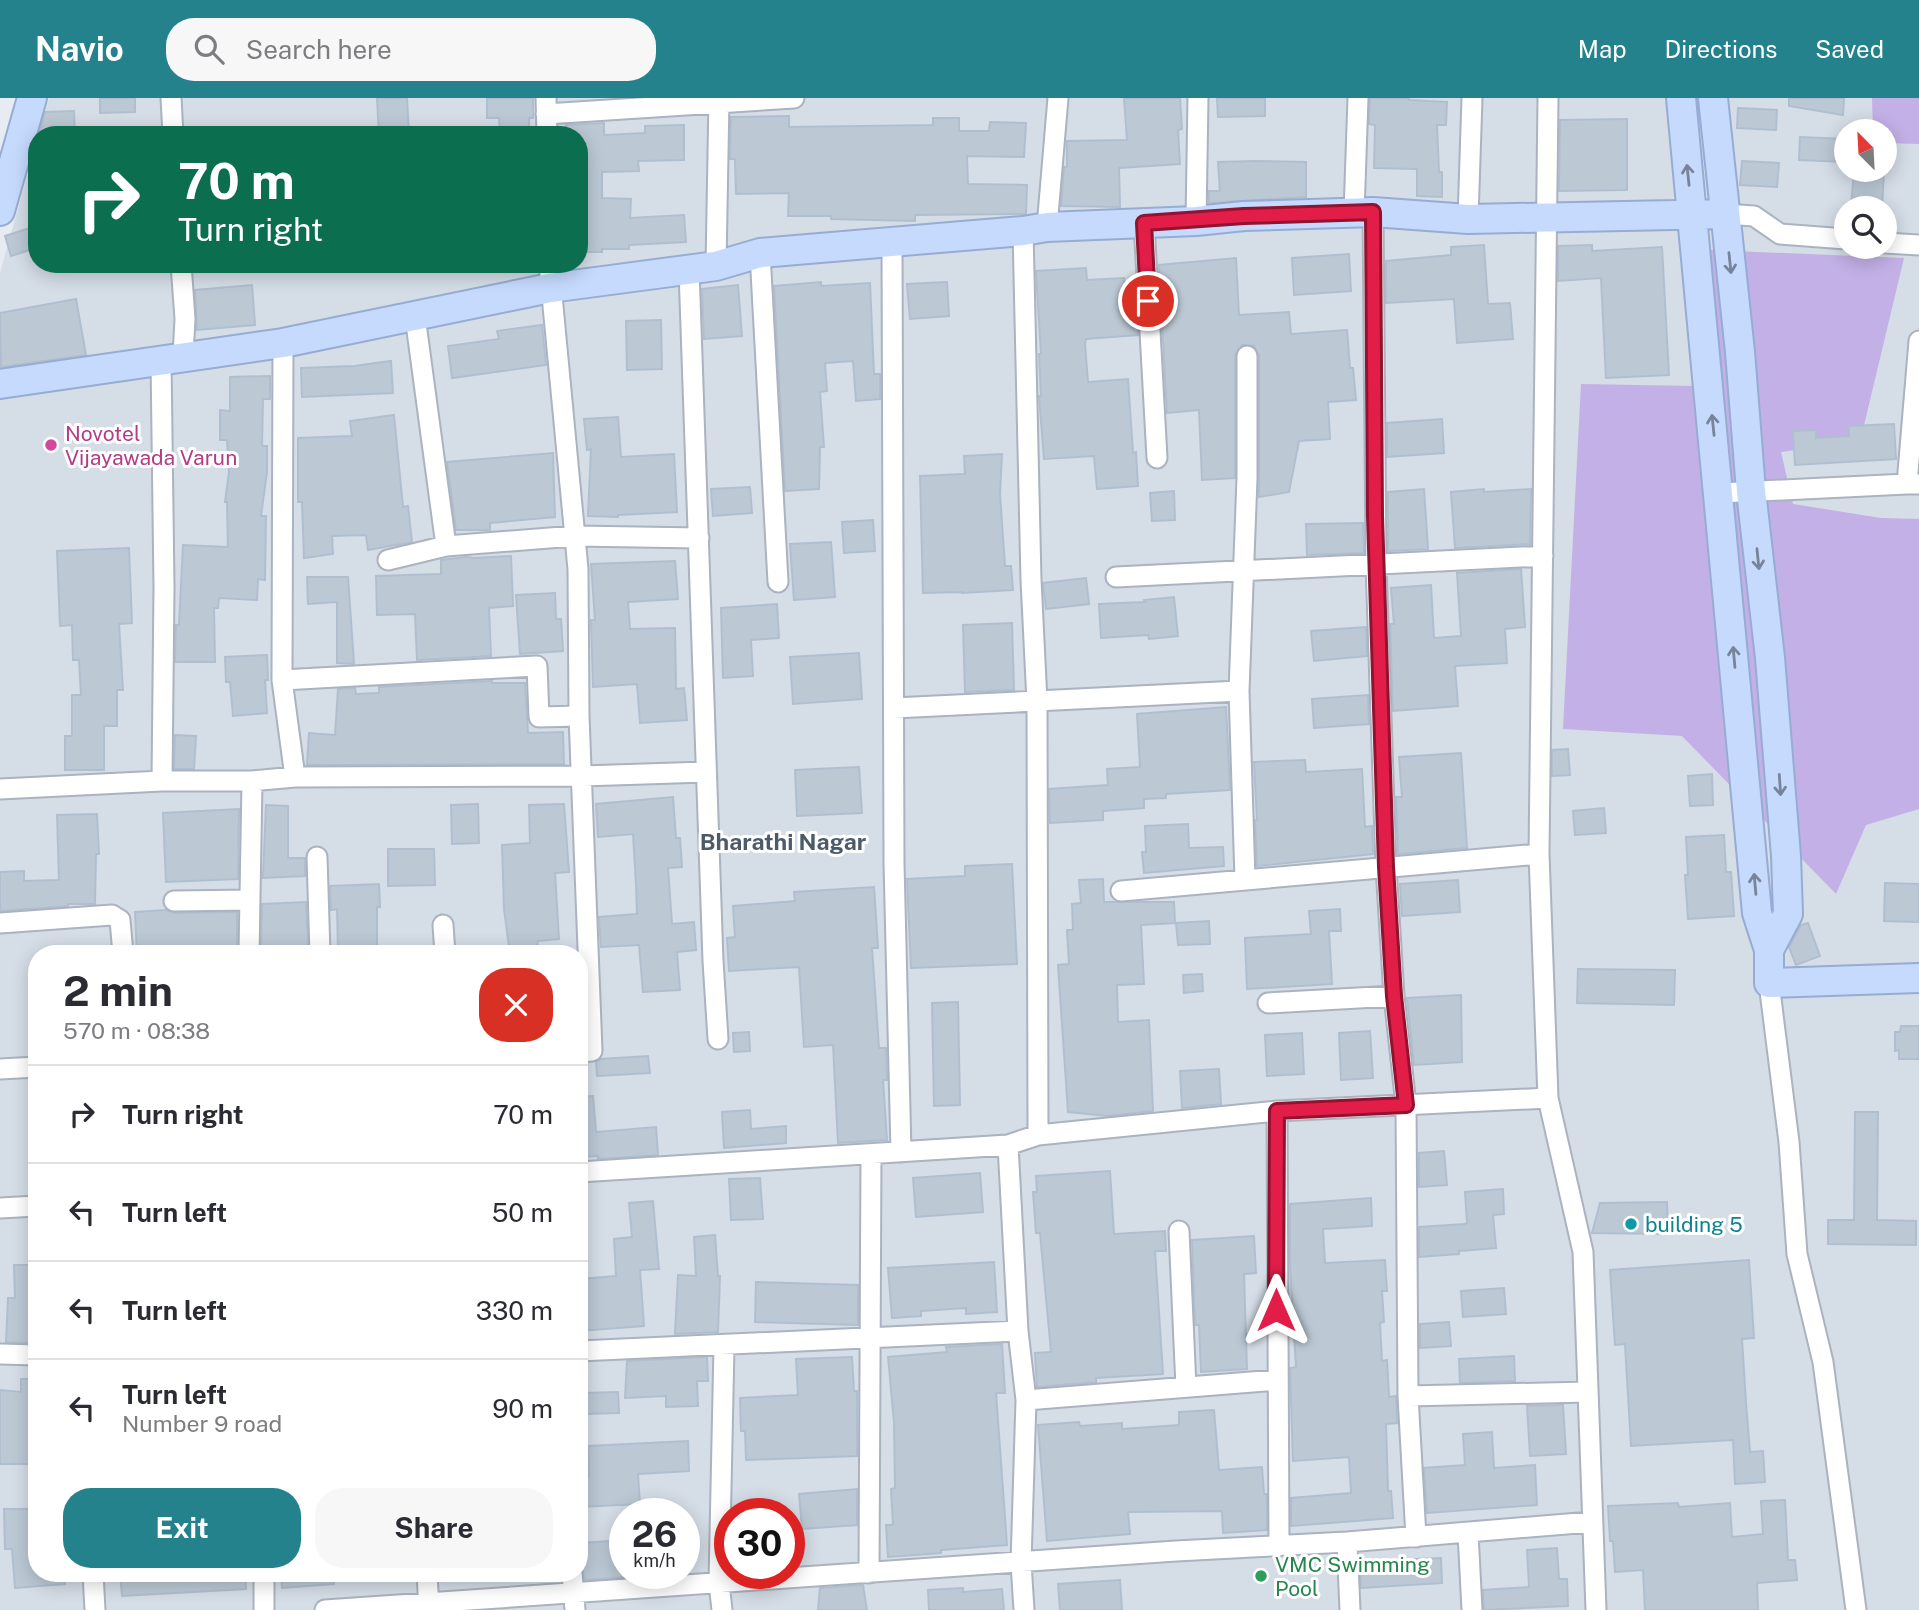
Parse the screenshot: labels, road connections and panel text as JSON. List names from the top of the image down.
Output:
{
  "districts": ["Bharathi Nagar"],
  "places": ["Novotel Vijayawada Varun", "building 5", "VMC Swimming Pool"],
  "north": "top left",
  "page": {
    "header": "Navio",
    "search": "Search here",
    "nav": ["Map", "Directions", "Saved"],
    "turn": ["70 m", "Turn right"],
    "heading": ["2 min", "570 m · 08:38"],
    "list": [
      {
        "name": "Turn right",
        "value": "70 m"
      },
      {
        "name": "Turn left",
        "value": "50 m"
      },
      {
        "name": "Turn left",
        "value": "330 m"
      },
      {
        "name": "Turn left",
        "note": "Number 9 road",
        "value": "90 m"
      }
    ],
    "buttons": ["Exit", "Share"],
    "speed": "26 km/h",
    "limit": "30"
  }
}
